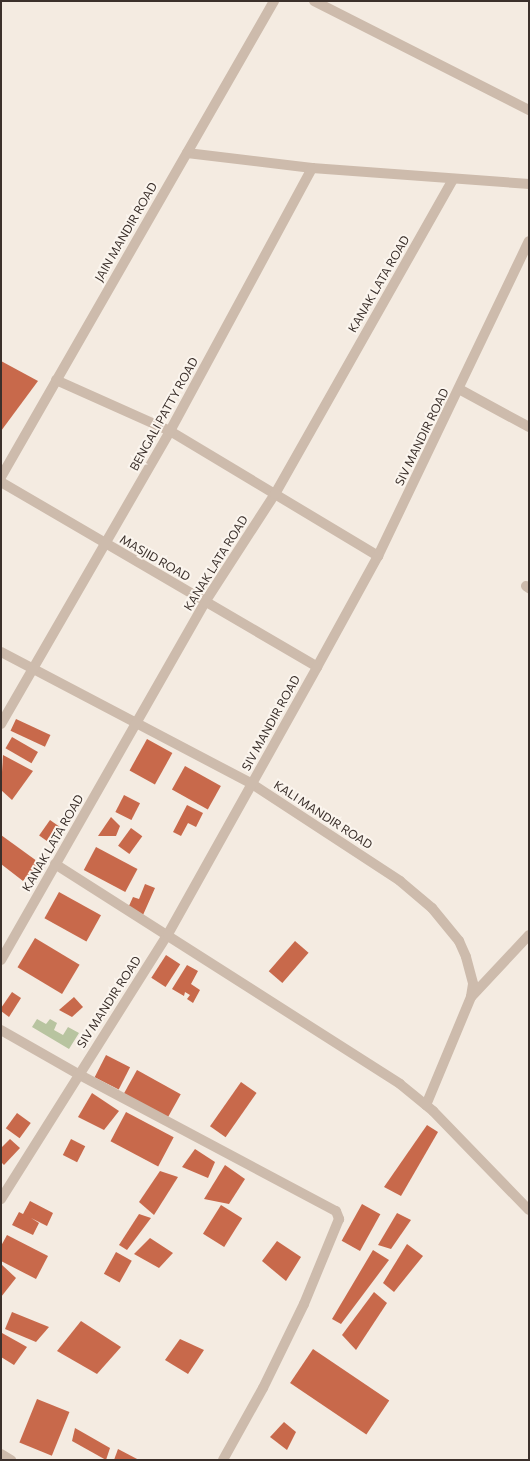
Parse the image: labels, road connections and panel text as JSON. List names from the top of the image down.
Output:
{
  "streets": {
    "street": [
      "JAIN MANDIR ROAD",
      "KANAK LATA ROAD",
      "BENGALI PATTY ROAD",
      "SIV MANDIR ROAD",
      "MASJID ROAD",
      "KALI MANDIR ROAD"
    ]
  },
  "crossings": [
    ["KANAK LATA ROAD", "MASJID ROAD"],
    ["KANAK LATA ROAD", "KALI MANDIR ROAD"],
    ["BENGALI PATTY ROAD", "MASJID ROAD"],
    ["BENGALI PATTY ROAD", "KALI MANDIR ROAD"],
    ["SIV MANDIR ROAD", "MASJID ROAD"],
    ["SIV MANDIR ROAD", "KALI MANDIR ROAD"]
  ]
}
